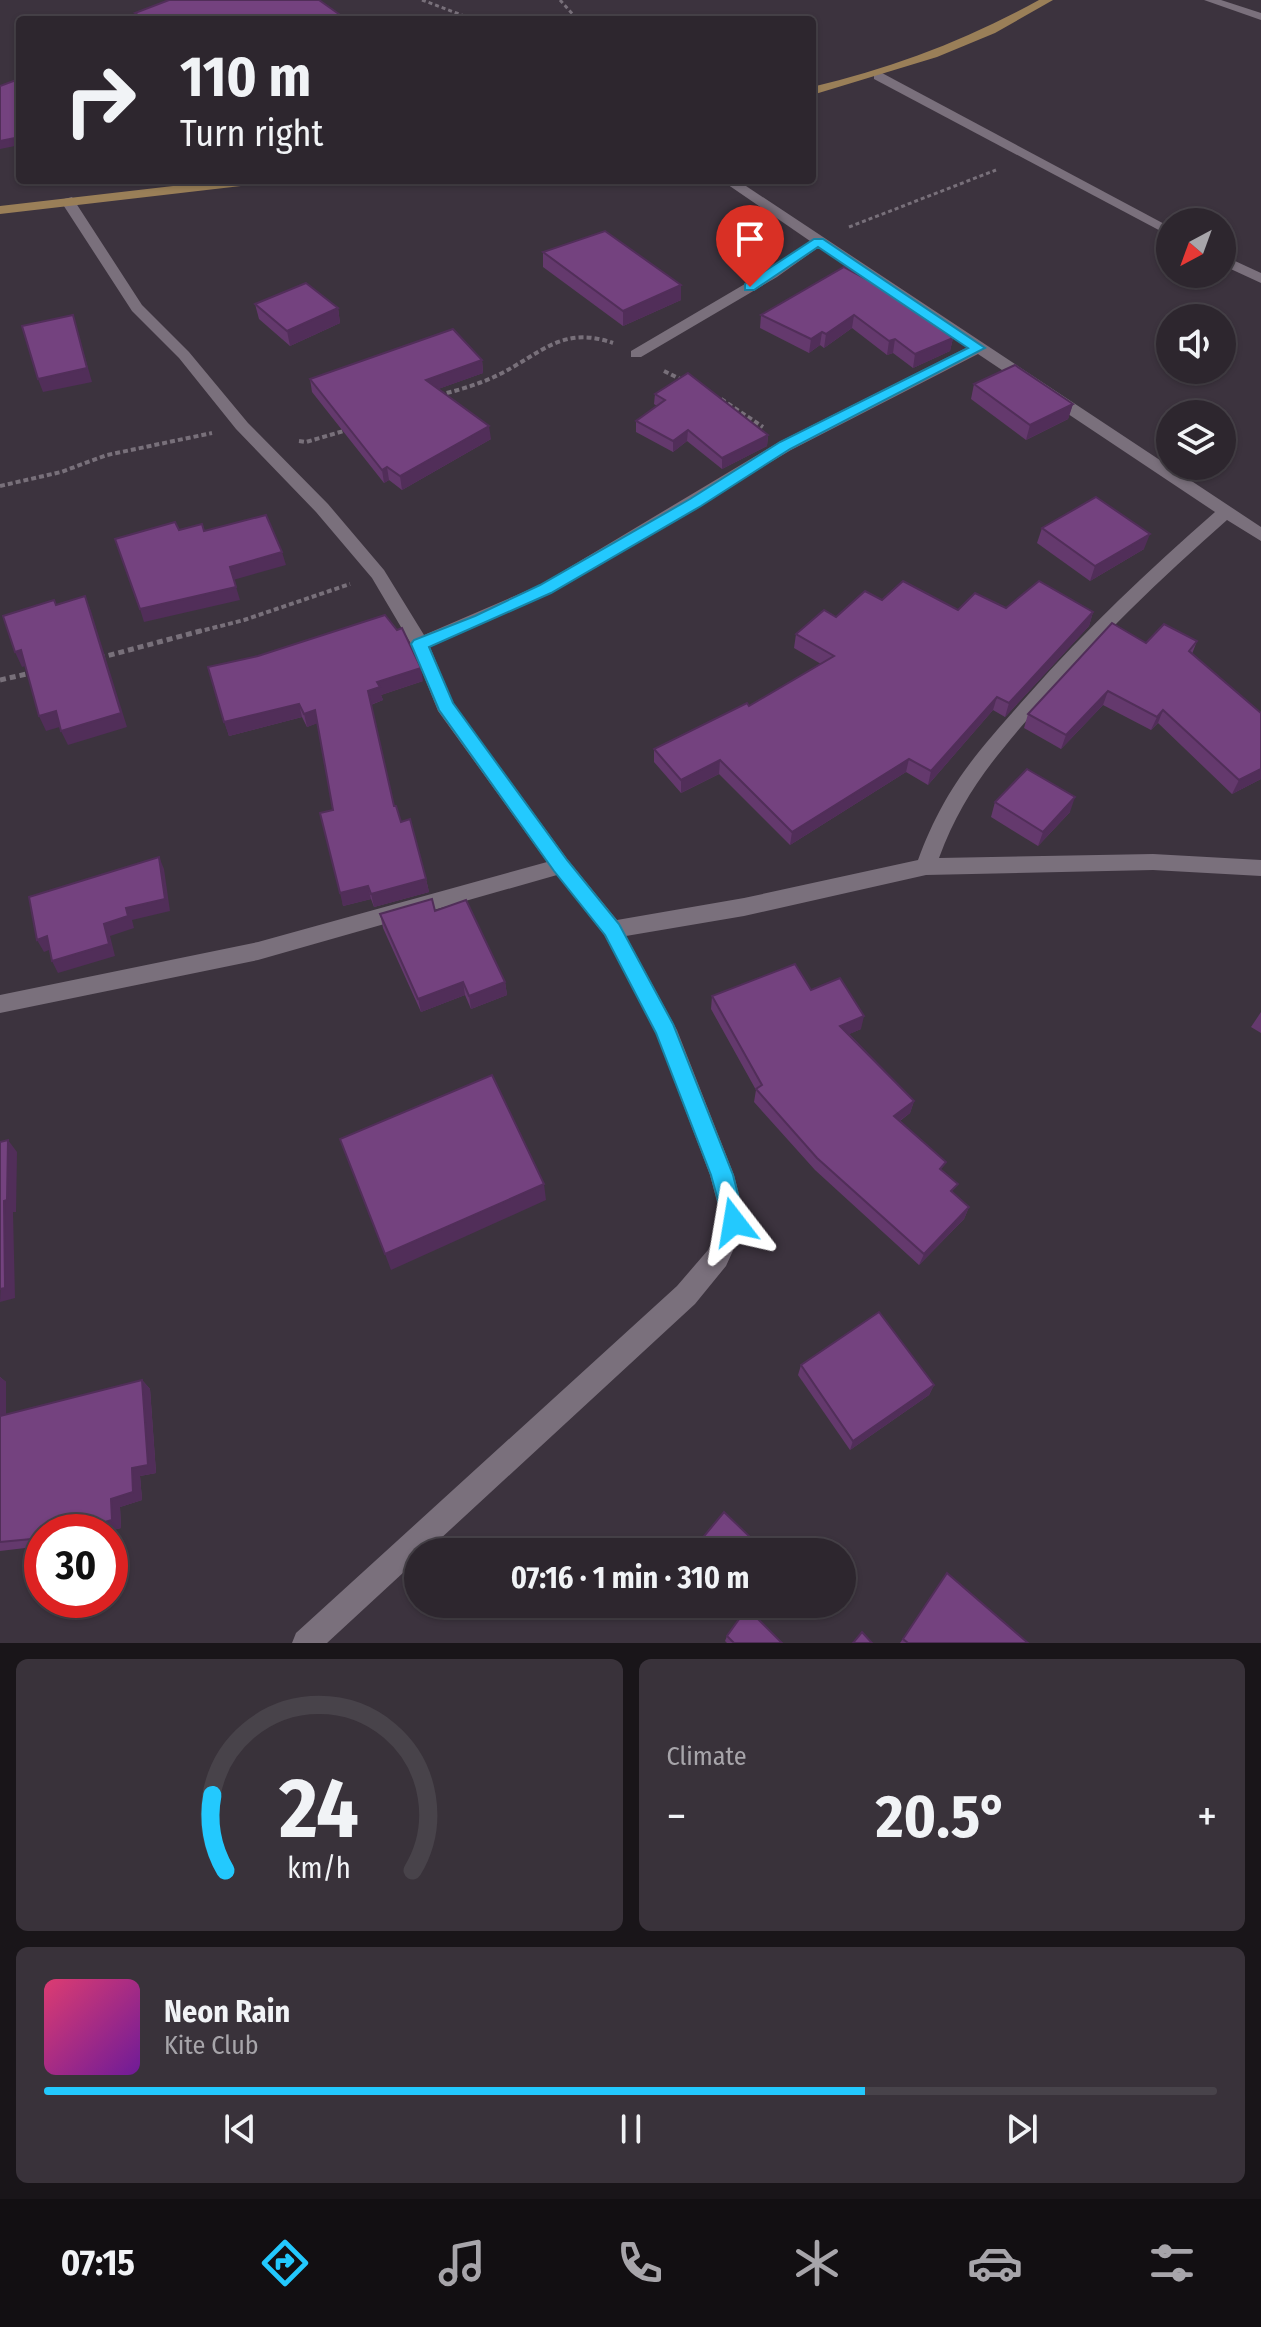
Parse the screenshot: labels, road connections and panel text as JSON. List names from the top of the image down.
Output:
{
  "north": "bottom left",
  "page": {
    "turn": ["110 m", "Turn right"],
    "limit": "30",
    "trip": "07:16 · 1 min · 310 m",
    "tile": "Climate",
    "heat": ["−", "20.5°", "+"],
    "song": ["Neon Rain", "Kite Club"],
    "tabs": "07:15",
    "gauge": ["24", "km/h"]
  }
}
